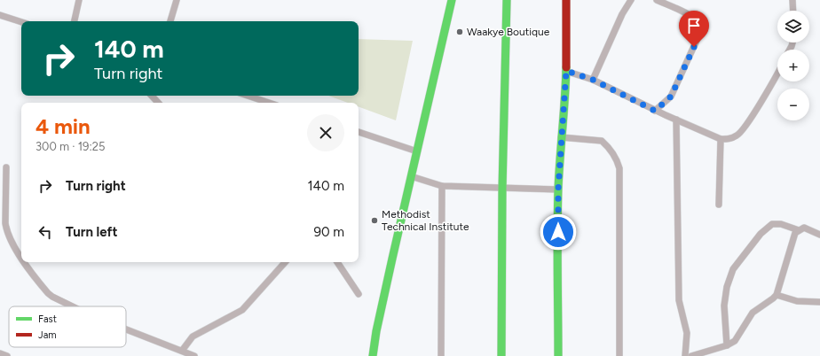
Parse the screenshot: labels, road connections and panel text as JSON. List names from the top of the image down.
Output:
{
  "places": ["Waakye Boutique", "Methodist Technical Institute"],
  "legend": ["Fast", "Jam"],
  "page": {
    "map_buttons": ["+", "−"],
    "turn": ["140 m", "Turn right"],
    "heading": ["4 min", "300 m · 19:25"],
    "list": [
      {
        "name": "Turn right",
        "value": "140 m"
      },
      {
        "name": "Turn left",
        "value": "90 m"
      }
    ]
  }
}
